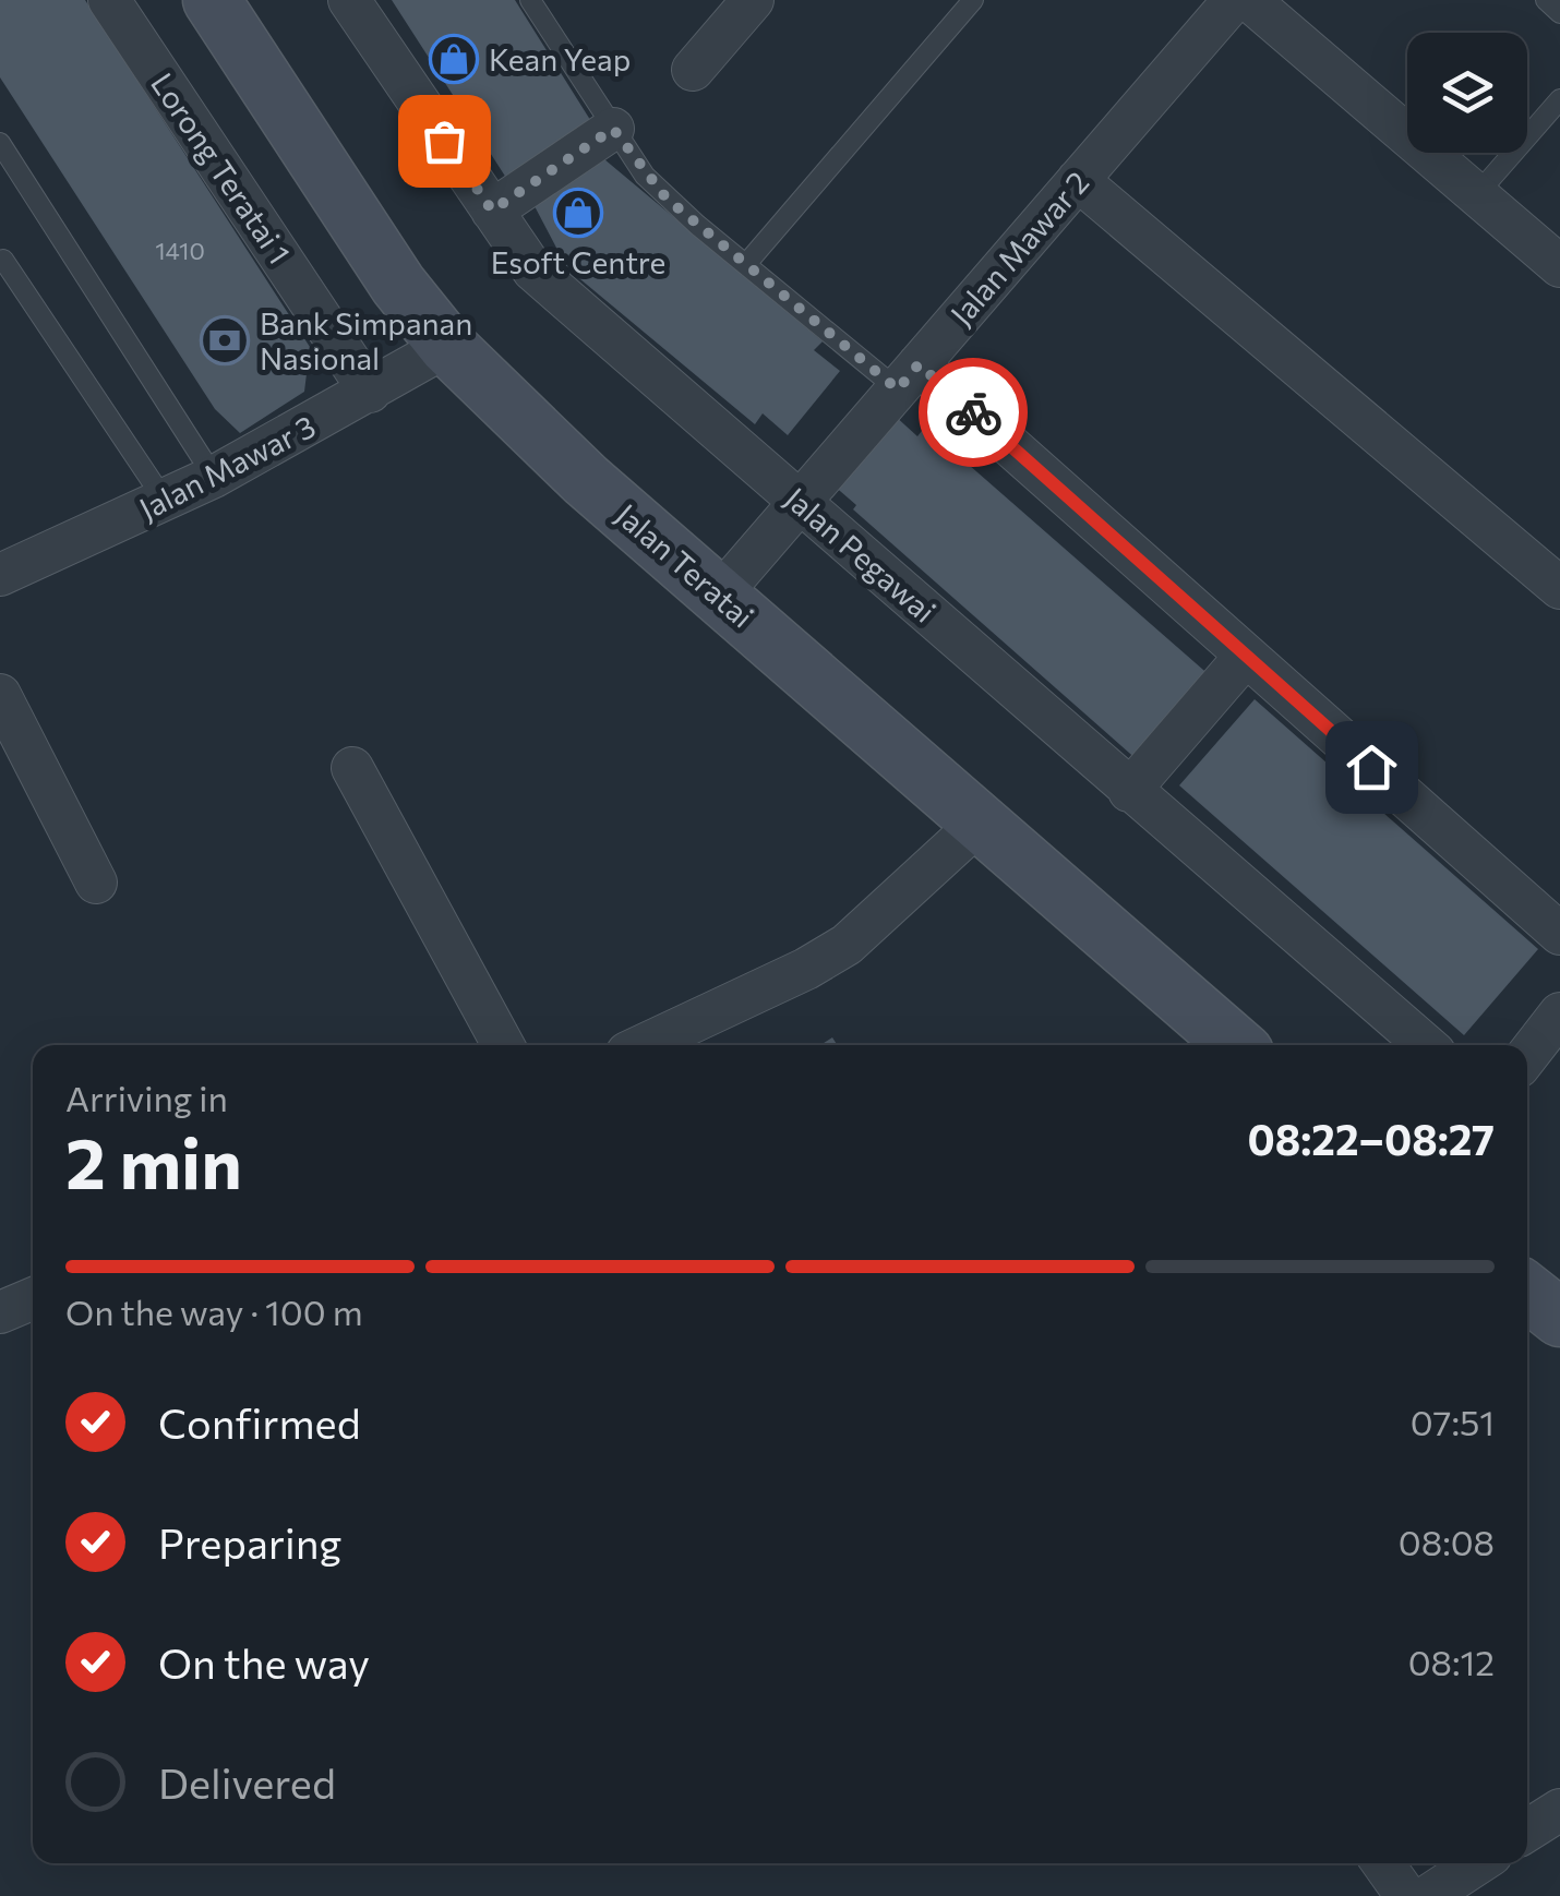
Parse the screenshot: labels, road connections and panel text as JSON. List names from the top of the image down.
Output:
{
  "streets": {
    "street": [
      "Lorong Teratai 1",
      "Jalan Mawar 2",
      "Jalan Mawar 3",
      "Jalan Pegawai",
      "Jalan Teratai"
    ]
  },
  "crossings": [
    ["Lorong Teratai 1", "Jalan Mawar 3"],
    ["Jalan Mawar 2", "Jalan Pegawai"],
    ["Jalan Mawar 2", "Jalan Teratai"],
    ["Jalan Mawar 3", "Jalan Teratai"]
  ],
  "places": {
    "shop": ["Kean Yeap", "Esoft Centre"],
    "bank": ["Bank Simpanan Nasional"]
  },
  "house_numbers": ["1410"],
  "page": {
    "heading": ["2 min", "Arriving in", "08:22–08:27"],
    "bar": "On the way · 100 m",
    "list": [
      ["Confirmed", "07:51"],
      ["Preparing", "08:08"],
      ["On the way", "08:12"],
      "Delivered"
    ]
  }
}
